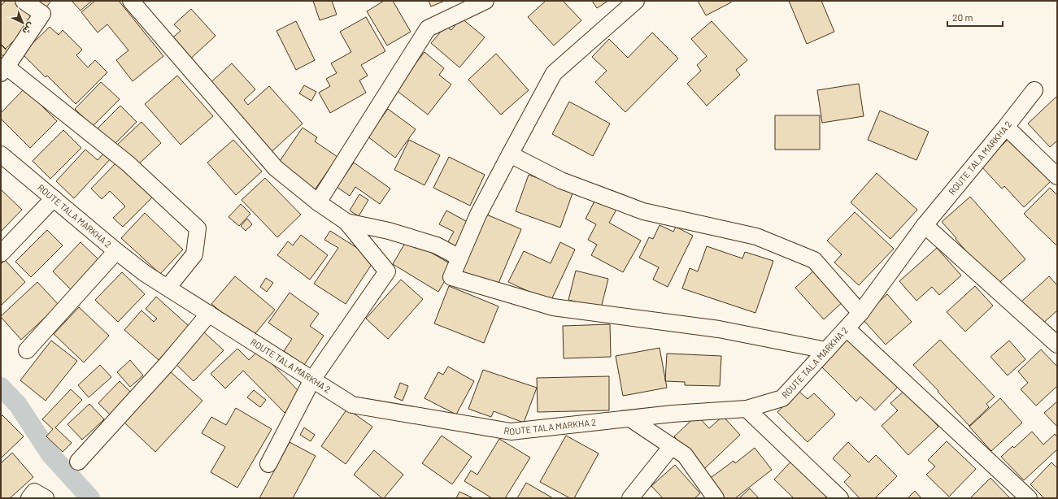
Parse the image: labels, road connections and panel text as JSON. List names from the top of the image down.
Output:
{
  "streets": {
    "street": ["ROUTE TALA MARKHA 2"]
  },
  "scale_bar": "20 m",
  "north": "bottom right"
}
